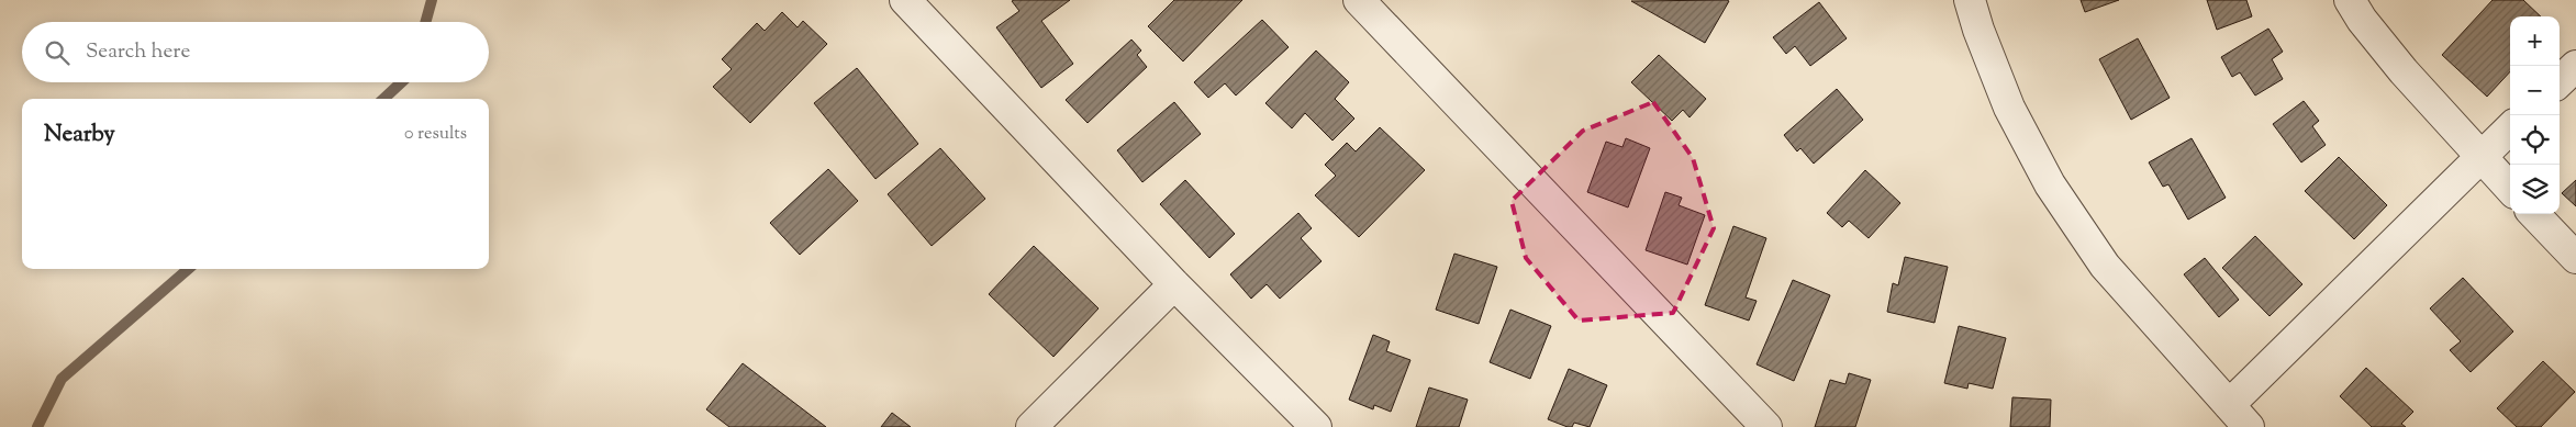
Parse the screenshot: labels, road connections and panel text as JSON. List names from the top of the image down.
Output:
{
  "page": {
    "map_buttons": ["+", "−"],
    "search": "Search here",
    "heading": ["Nearby", "0 results"]
  }
}
